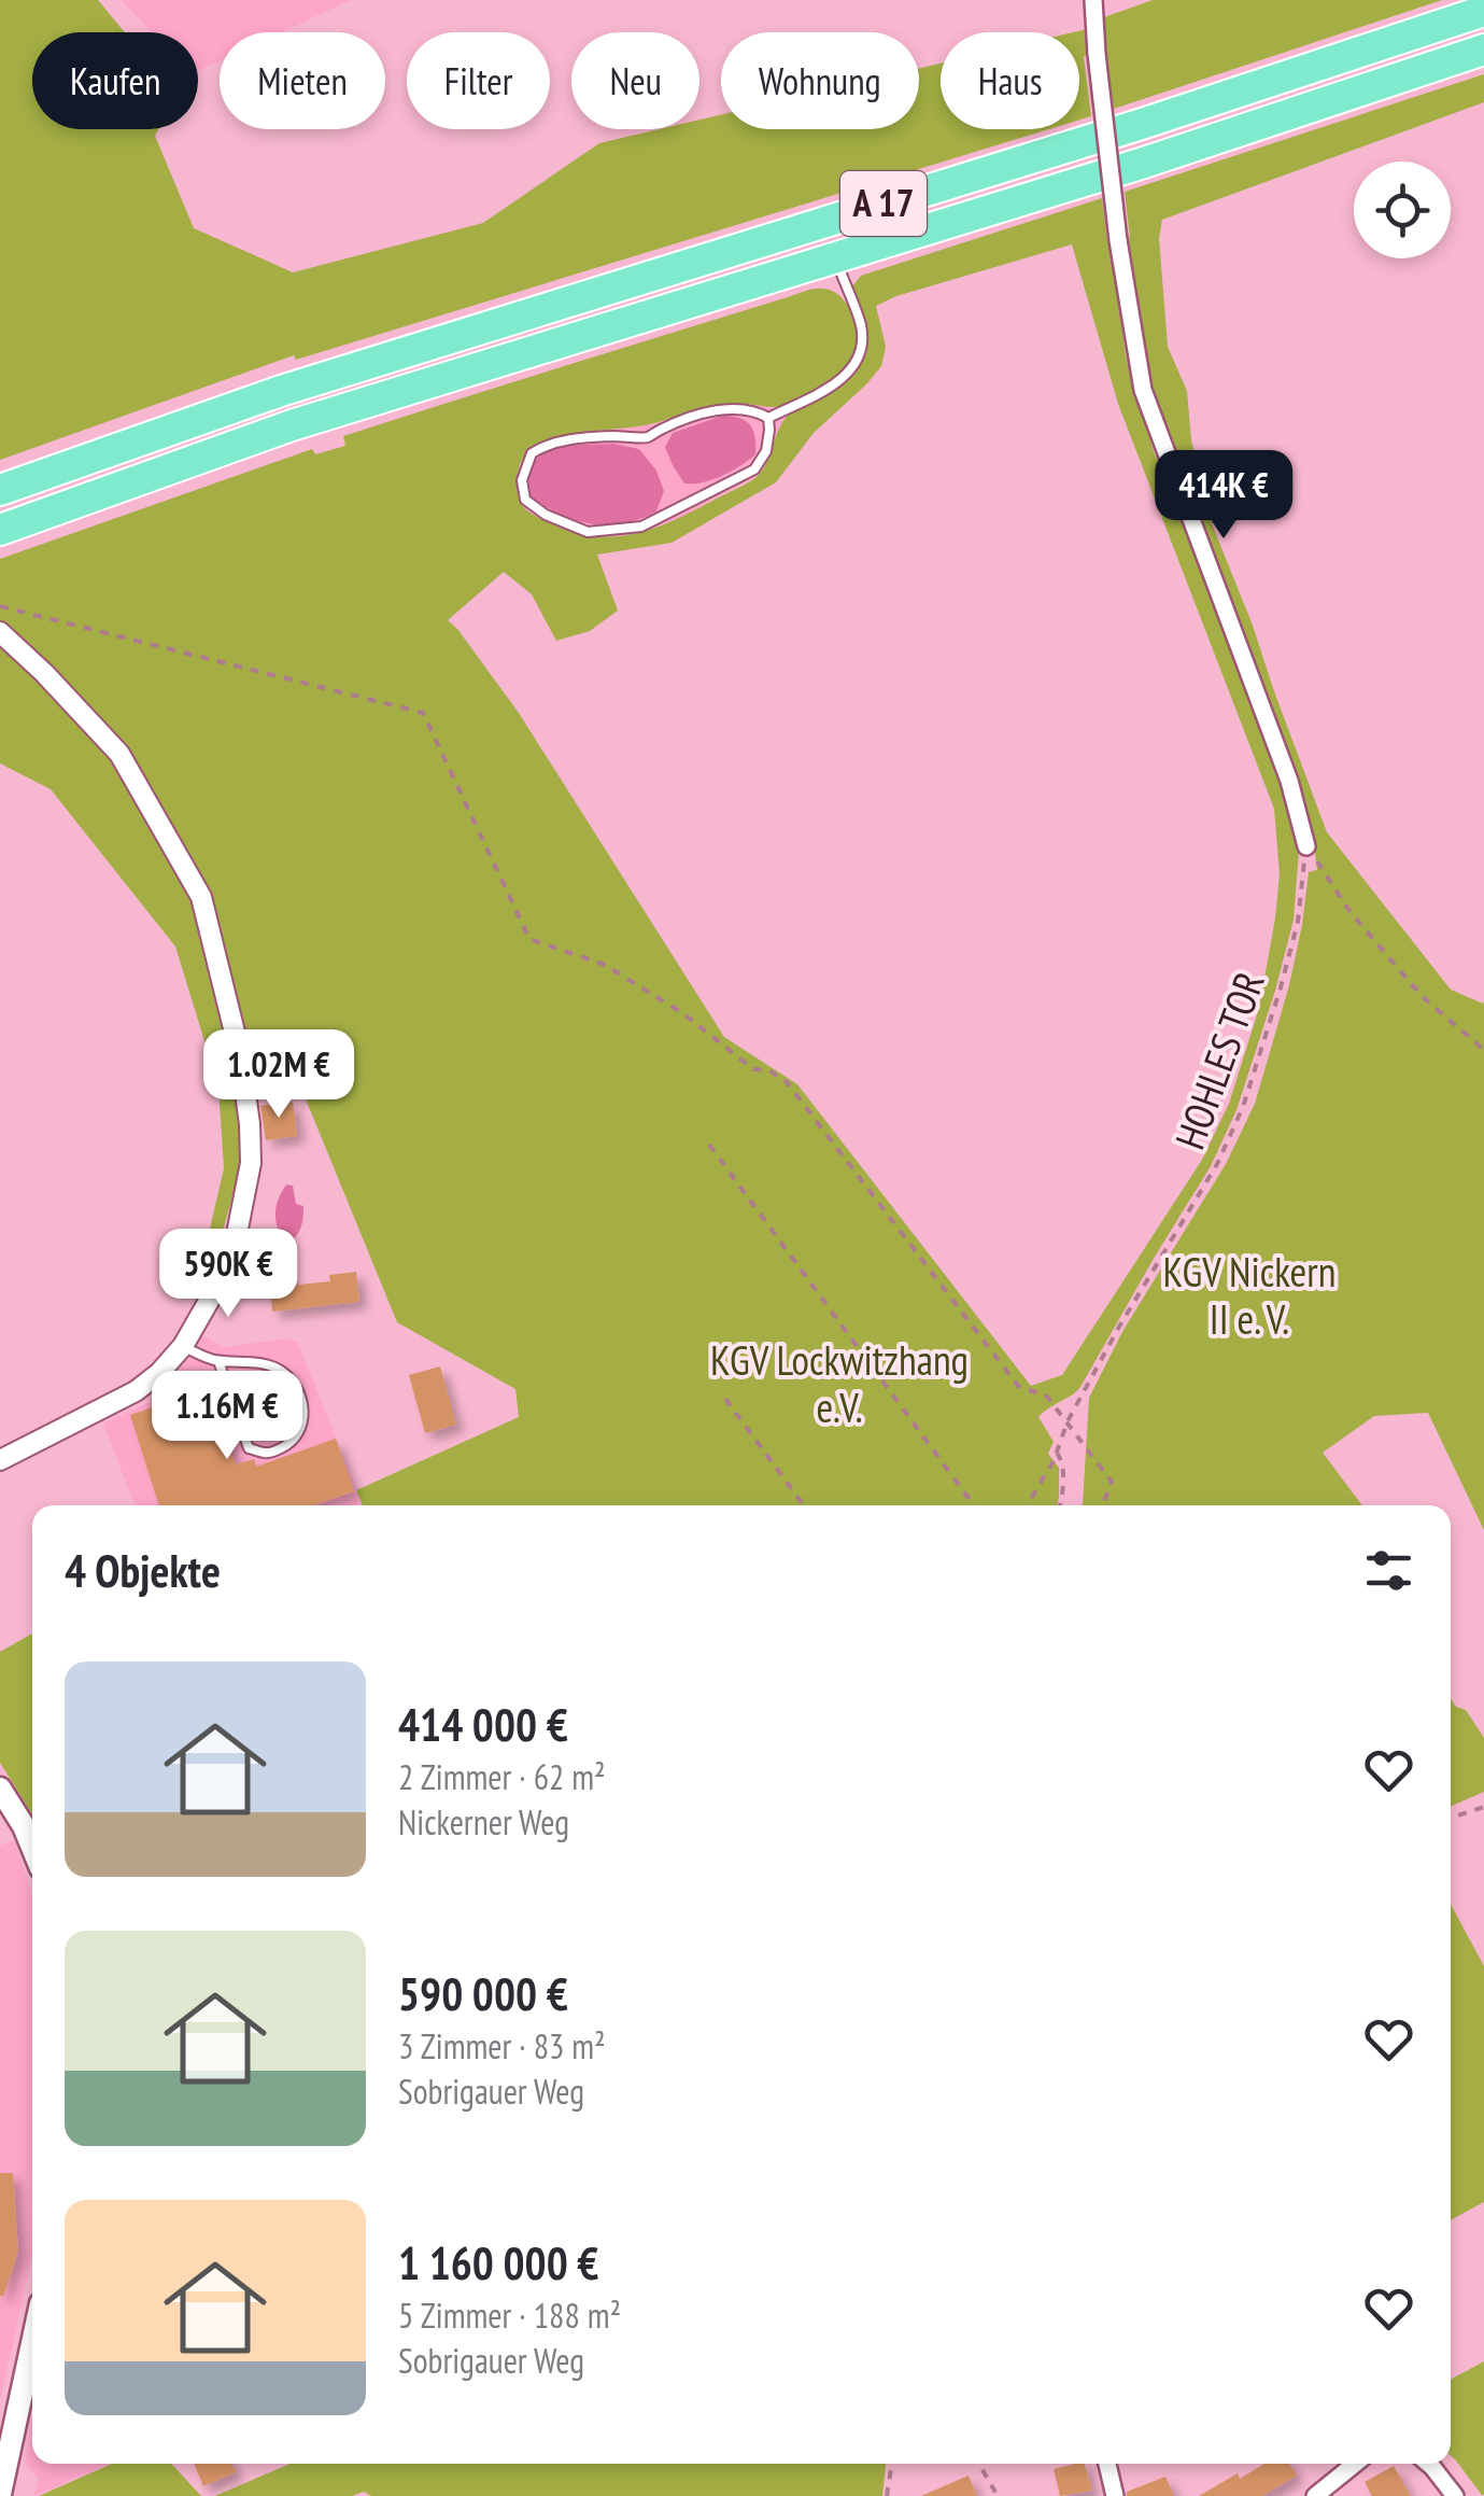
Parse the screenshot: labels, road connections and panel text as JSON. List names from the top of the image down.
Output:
{
  "streets": {
    "highway": ["A 17"],
    "path": ["HOHLES TOR"]
  },
  "parks": ["KGV Nickern II e. V.", "KGV Lockwitzhang e.V."],
  "page": {
    "chip": [
      "Kaufen",
      "Mieten",
      "Filter",
      "Neu",
      "Wohnung",
      "Haus"
    ],
    "price": [
      "414K €",
      "1.02M €",
      "590K €",
      "1.16M €"
    ],
    "heading": "4 Objekte",
    "list": [
      {
        "name": "414 000 €",
        "note": "2 Zimmer · 62 m² · Nickerner Weg"
      },
      {
        "name": "590 000 €",
        "note": "3 Zimmer · 83 m² · Sobrigauer Weg"
      },
      {
        "name": "1 160 000 €",
        "note": "5 Zimmer · 188 m² · Sobrigauer Weg"
      }
    ]
  }
}
